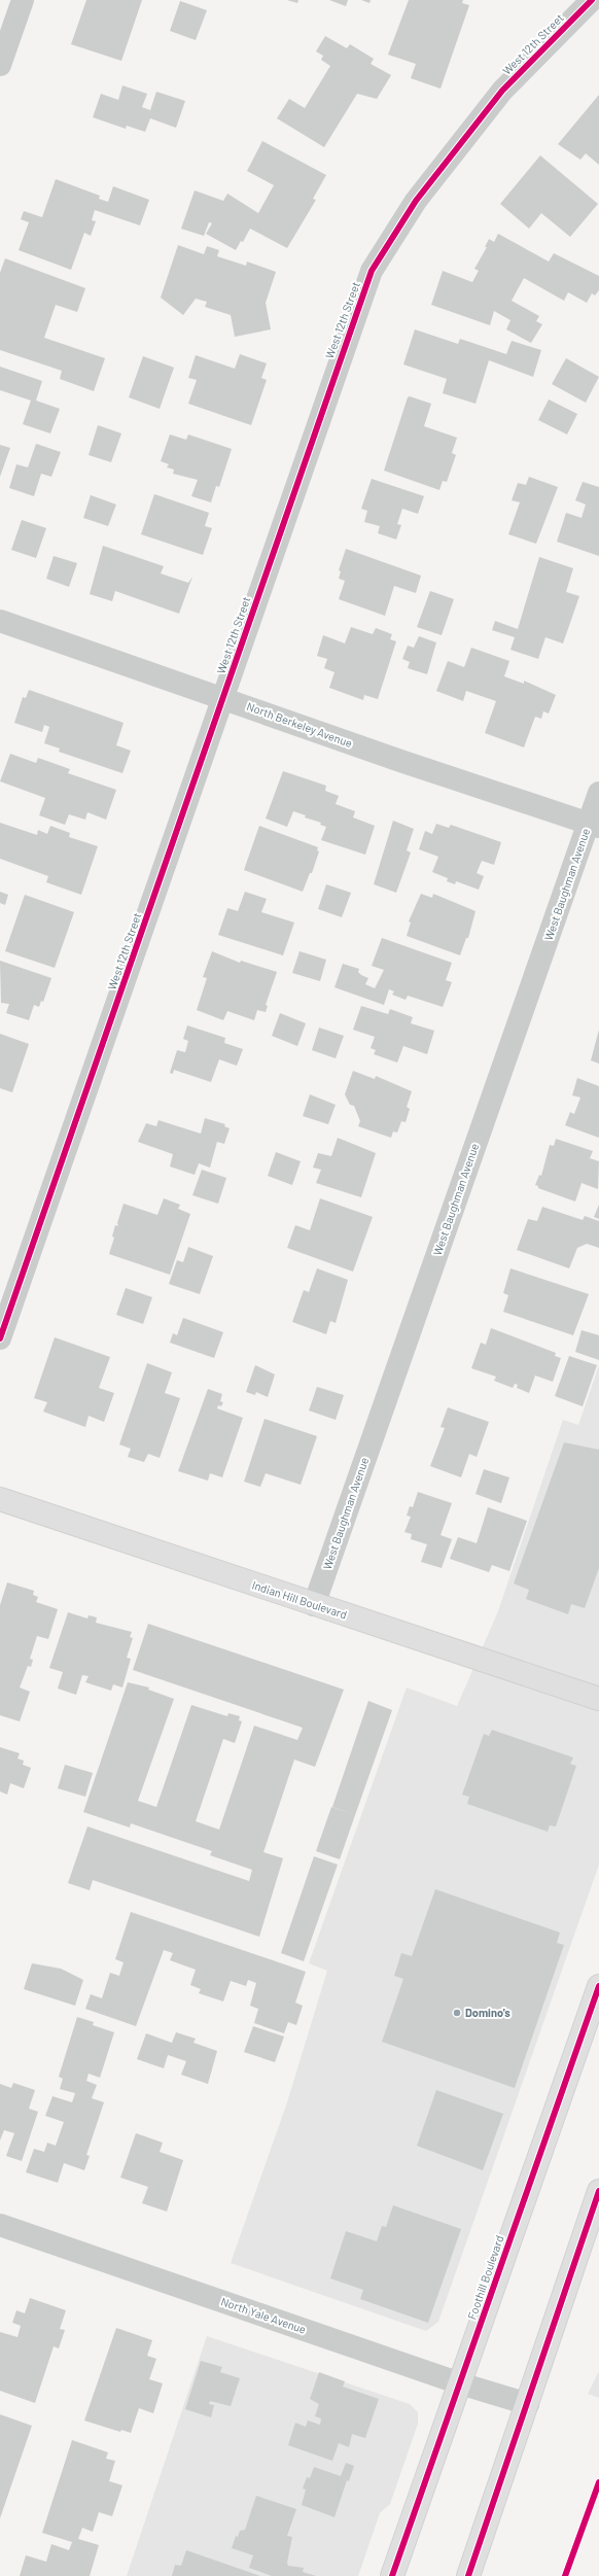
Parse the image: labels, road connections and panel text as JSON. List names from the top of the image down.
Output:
{
  "streets": {
    "main road": ["Indian Hill Boulevard", "Foothill Boulevard"],
    "street": [
      "West 12th Street",
      "North Berkeley Avenue",
      "West Baughman Avenue",
      "North Yale Avenue"
    ]
  },
  "crossings": [
    ["West 12th Street", "North Berkeley Avenue"],
    ["North Berkeley Avenue", "West Baughman Avenue"],
    ["West Baughman Avenue", "Indian Hill Boulevard"],
    ["Foothill Boulevard", "North Yale Avenue"]
  ],
  "places": ["Domino's"]
}
